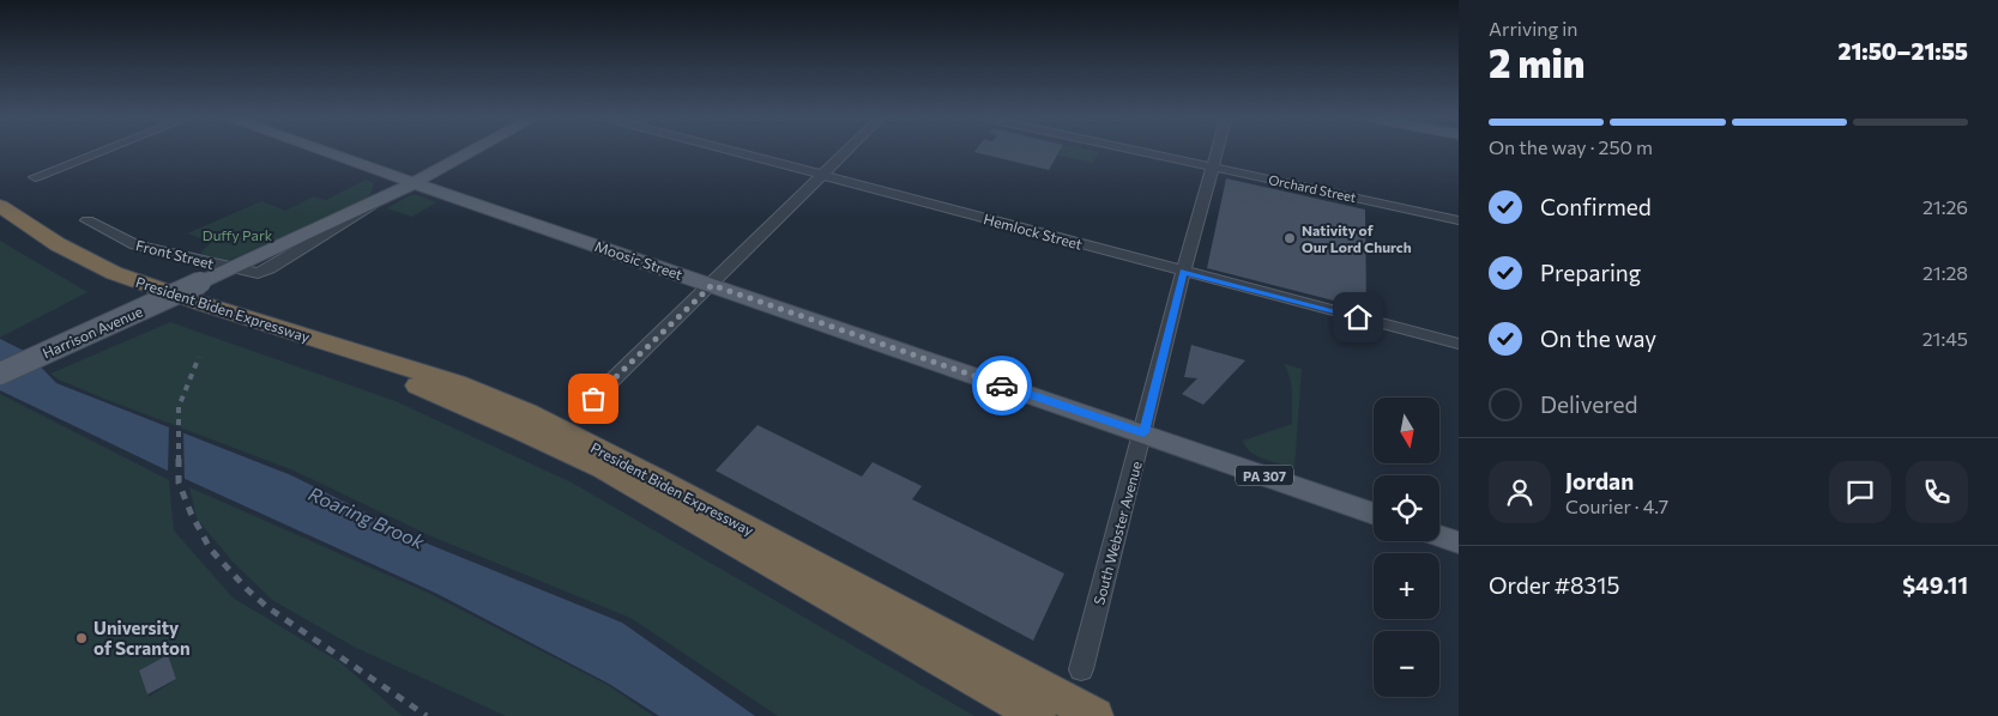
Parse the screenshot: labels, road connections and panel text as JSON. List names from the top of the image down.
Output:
{
  "streets": {
    "highway": ["President Biden Expressway"],
    "main road": ["Moosic Street", "Harrison Avenue", "PA 307"],
    "street": [
      "Orchard Street",
      "Hemlock Street",
      "Front Street",
      "South Webster Avenue"
    ]
  },
  "crossings": [
    ["Orchard Street", "South Webster Avenue"],
    ["Hemlock Street", "South Webster Avenue"],
    ["Front Street", "Harrison Avenue"],
    ["Moosic Street", "Harrison Avenue"],
    ["Moosic Street", "South Webster Avenue"]
  ],
  "water": ["Roaring Brook"],
  "parks": ["Duffy Park"],
  "places": ["Nativity of Our Lord Church", "University of Scranton"],
  "north": "bottom",
  "page": {
    "heading": ["2 min", "Arriving in", "21:50–21:55"],
    "panel": [
      "Jordan",
      "Courier · 4.7",
      "Order #8315",
      "$49.11"
    ],
    "bar": "On the way · 250 m",
    "list": [
      ["Confirmed", "21:26"],
      ["Preparing", "21:28"],
      ["On the way", "21:45"],
      "Delivered"
    ],
    "map_buttons": ["+", "−"]
  }
}
